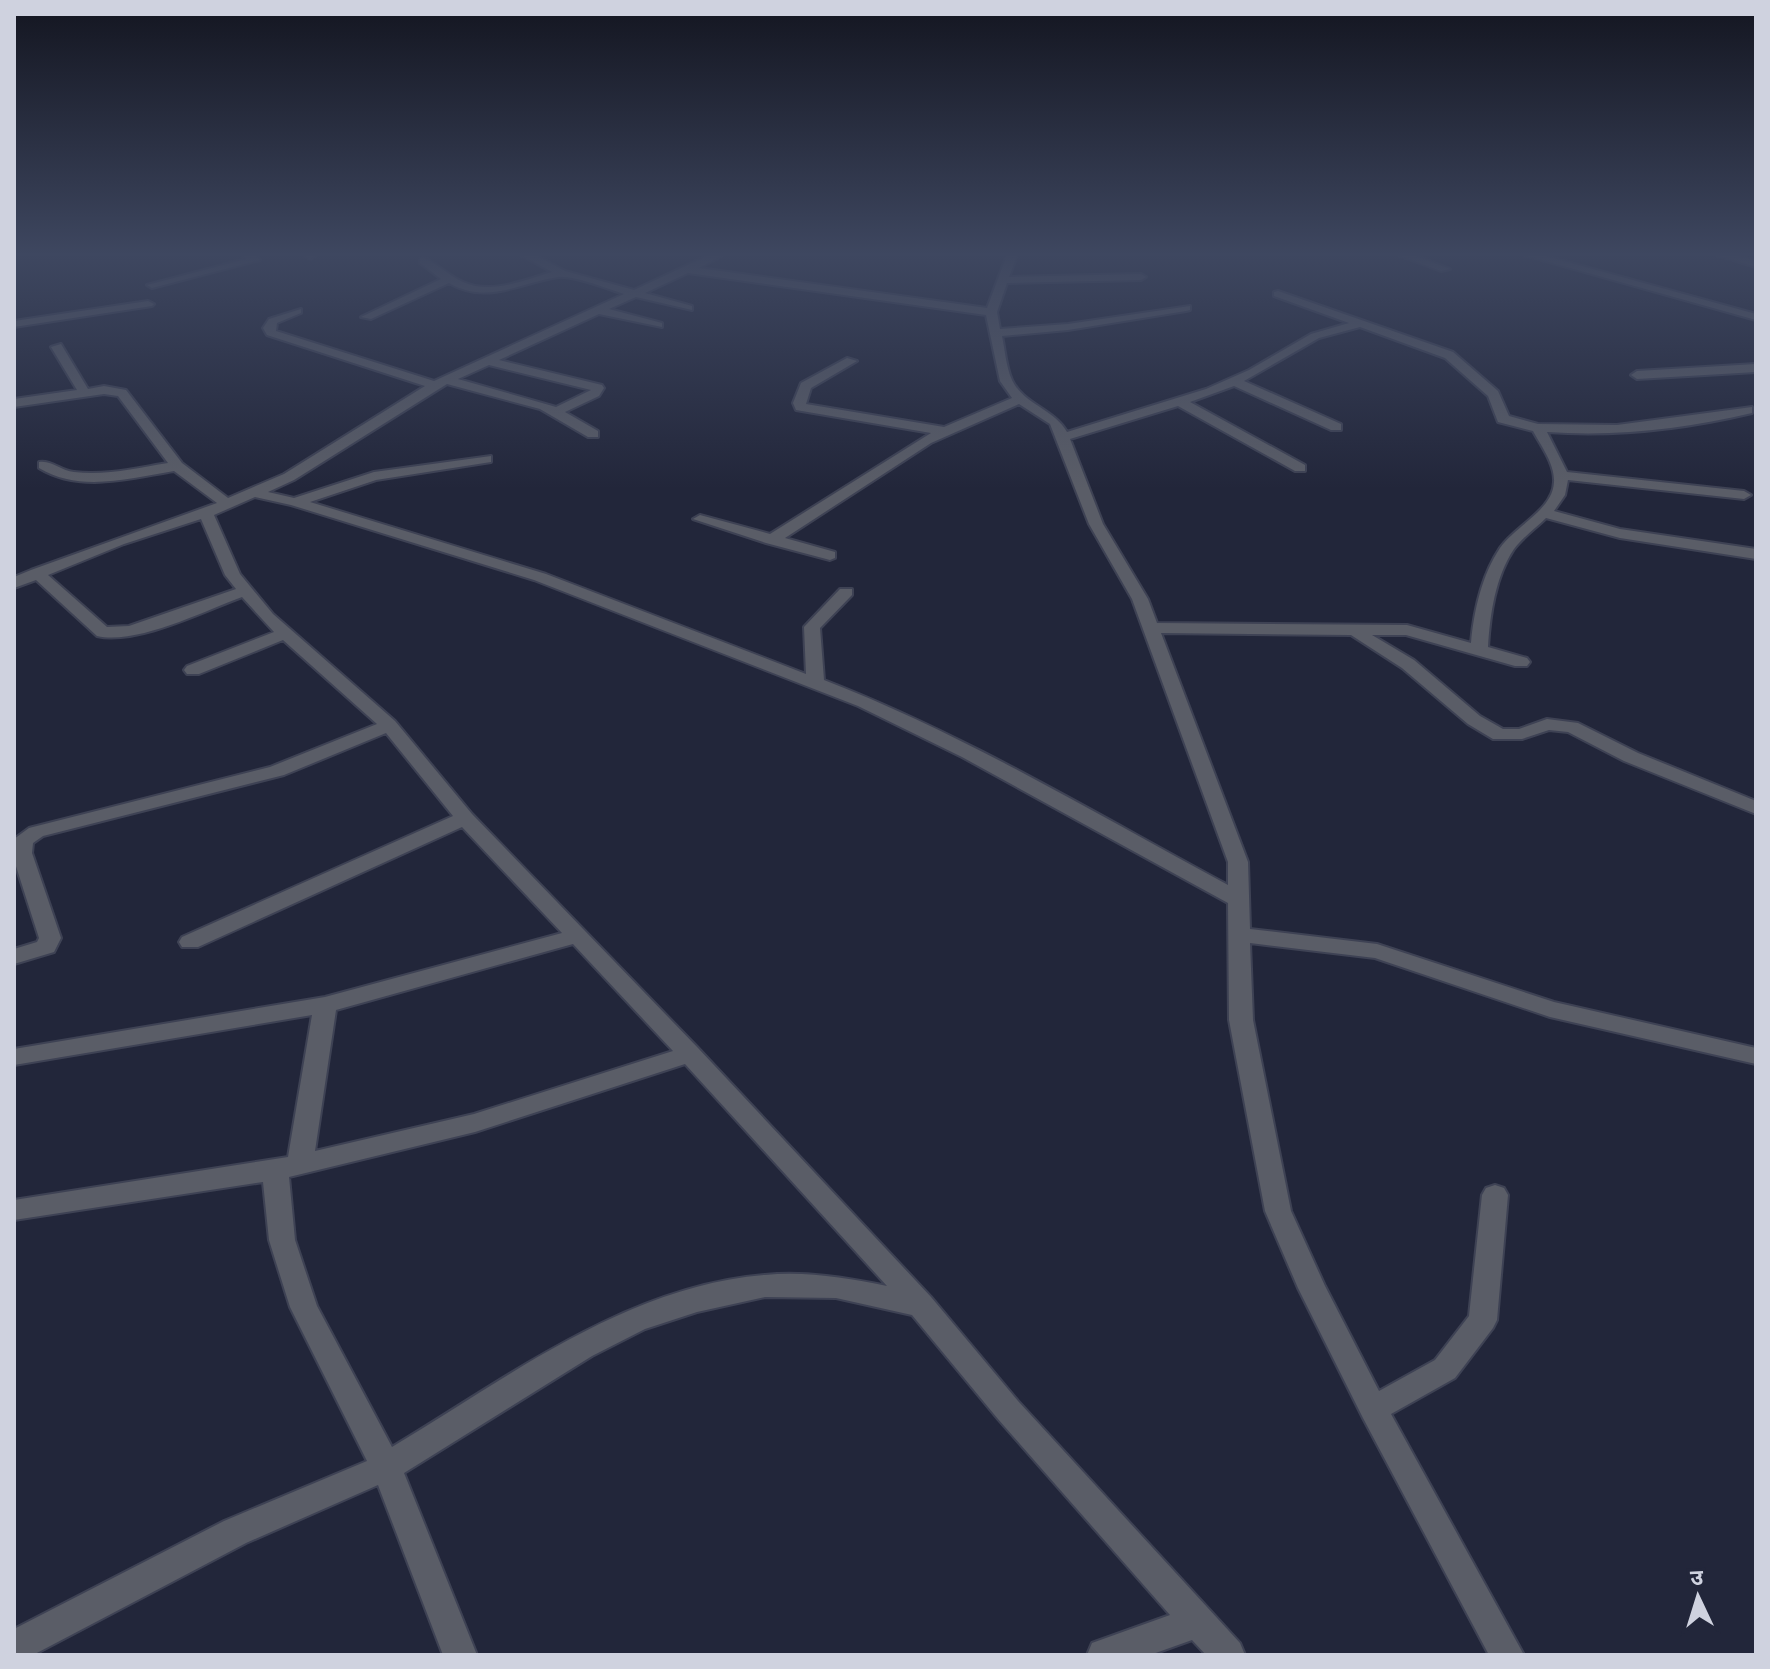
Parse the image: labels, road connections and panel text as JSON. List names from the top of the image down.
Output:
{
  "north": "top"
}
